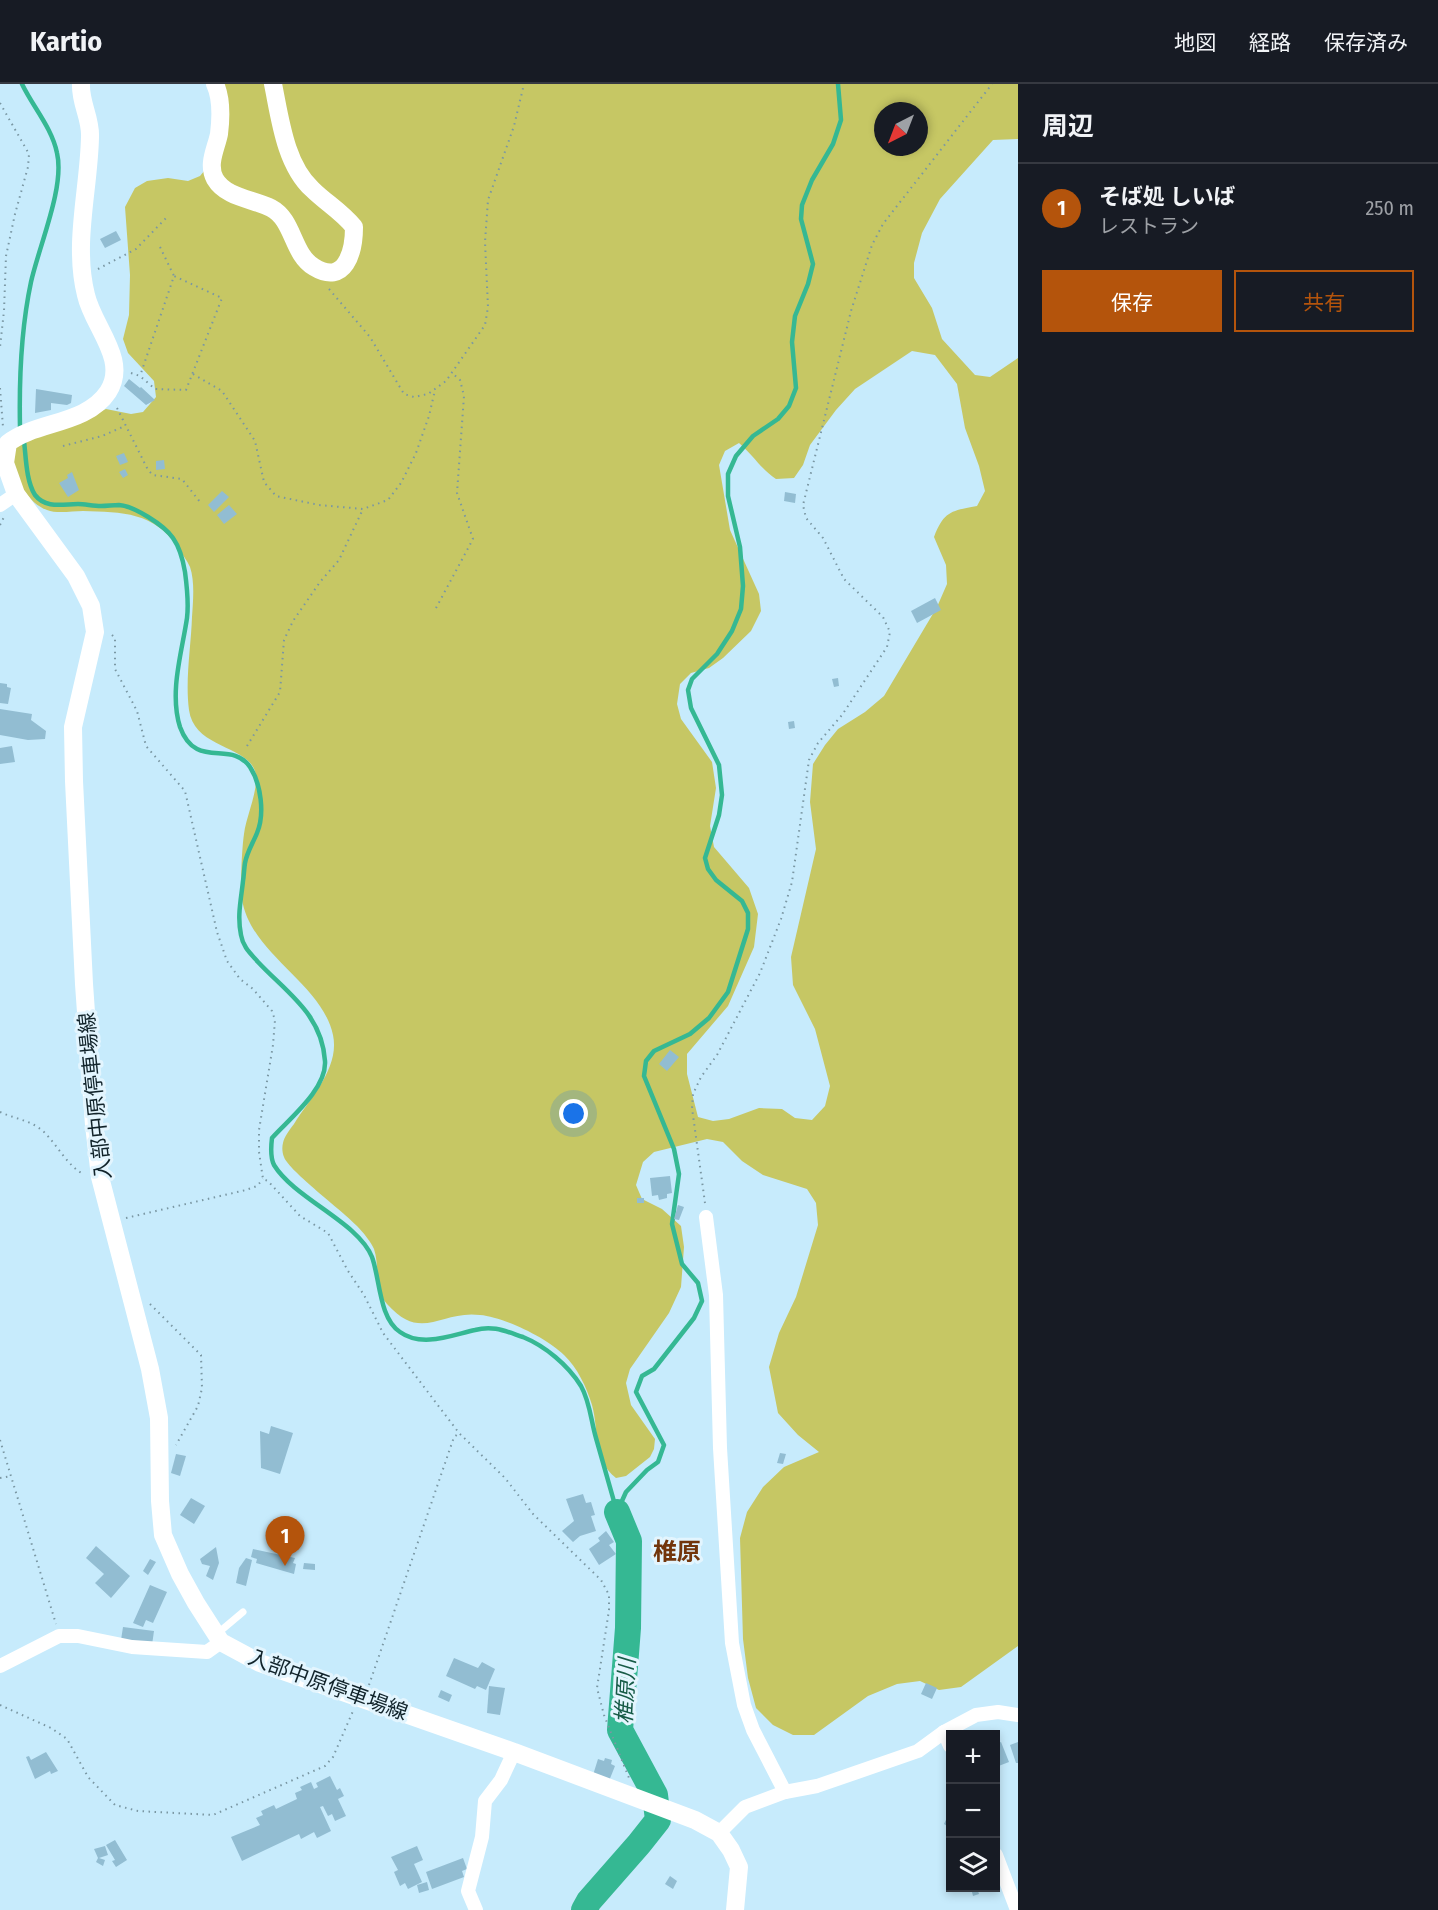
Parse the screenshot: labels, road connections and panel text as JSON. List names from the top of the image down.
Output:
{
  "streets": {
    "main road": ["入部中原停車場線"]
  },
  "districts": ["椎原"],
  "water": ["椎原川"],
  "north": "bottom left",
  "page": {
    "header": "Kartio",
    "nav": ["地図", "経路", "保存済み"],
    "heading": "周辺",
    "list": [
      {
        "mark": "1",
        "name": "そば処 しいば",
        "note": "レストラン",
        "value": "250 m"
      }
    ],
    "buttons": ["保存", "共有"],
    "pins": "1",
    "map_buttons": ["+", "−"]
  }
}
